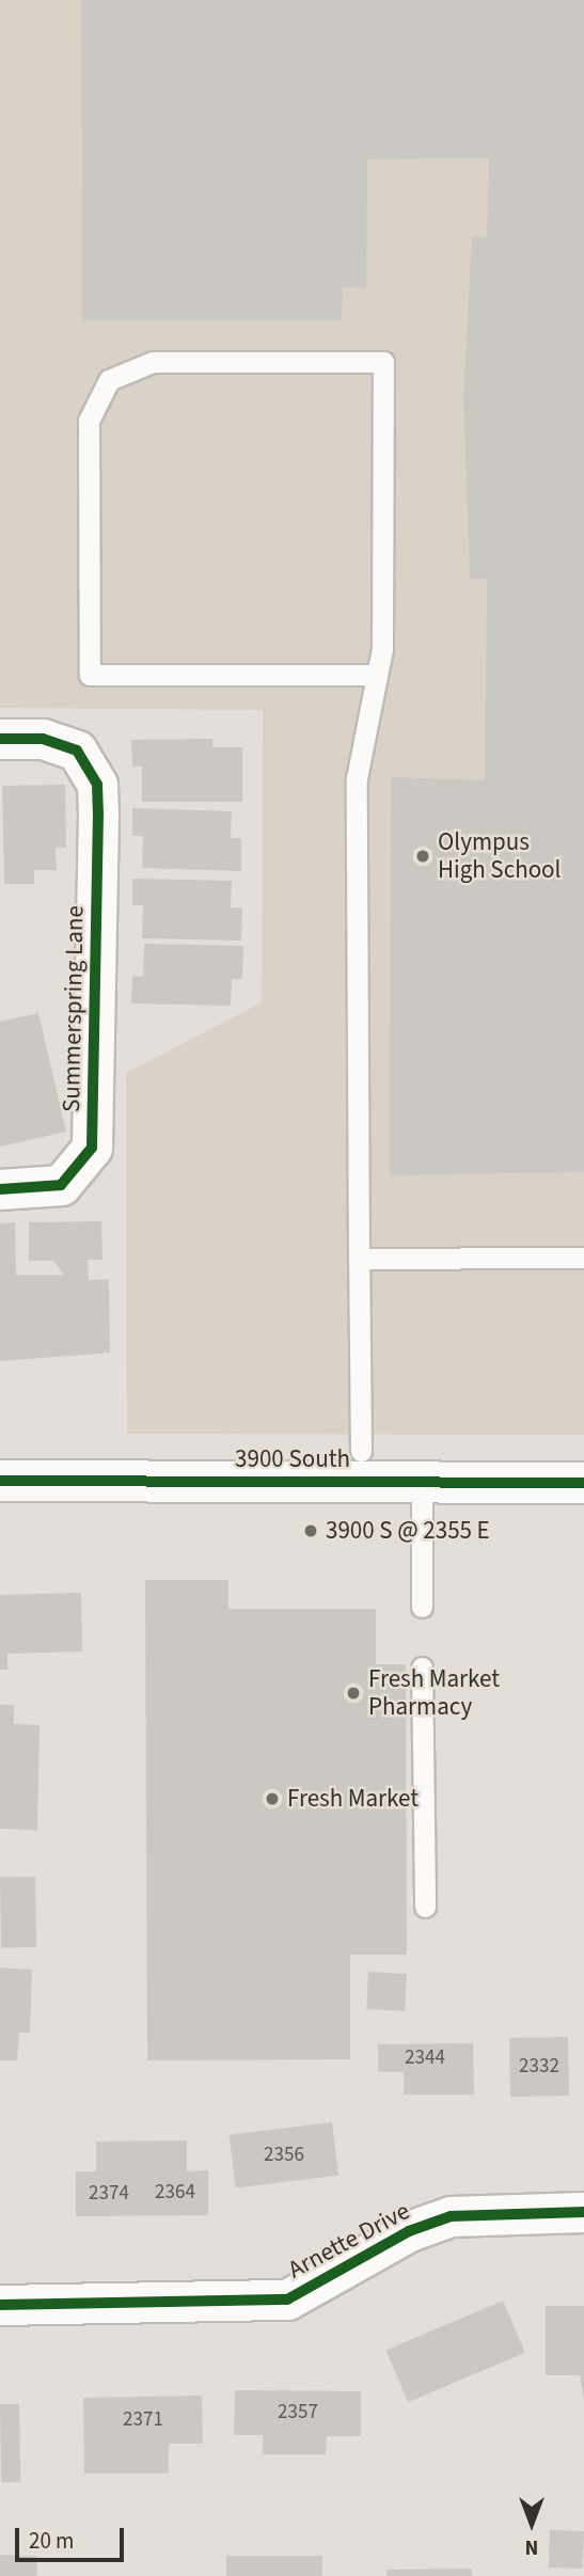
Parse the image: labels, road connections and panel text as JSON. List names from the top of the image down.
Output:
{
  "streets": {
    "main road": ["3900 South"],
    "street": ["Summerspring Lane", "Arnette Drive"]
  },
  "places": [
    "Olympus High School",
    "3900 S @ 2355 E",
    "Fresh Market Pharmacy",
    "Fresh Market"
  ],
  "house_numbers": [
    "2344",
    "2332",
    "2356",
    "2364",
    "2374",
    "2357",
    "2371"
  ],
  "scale_bar": "20 m",
  "north": "bottom"
}
